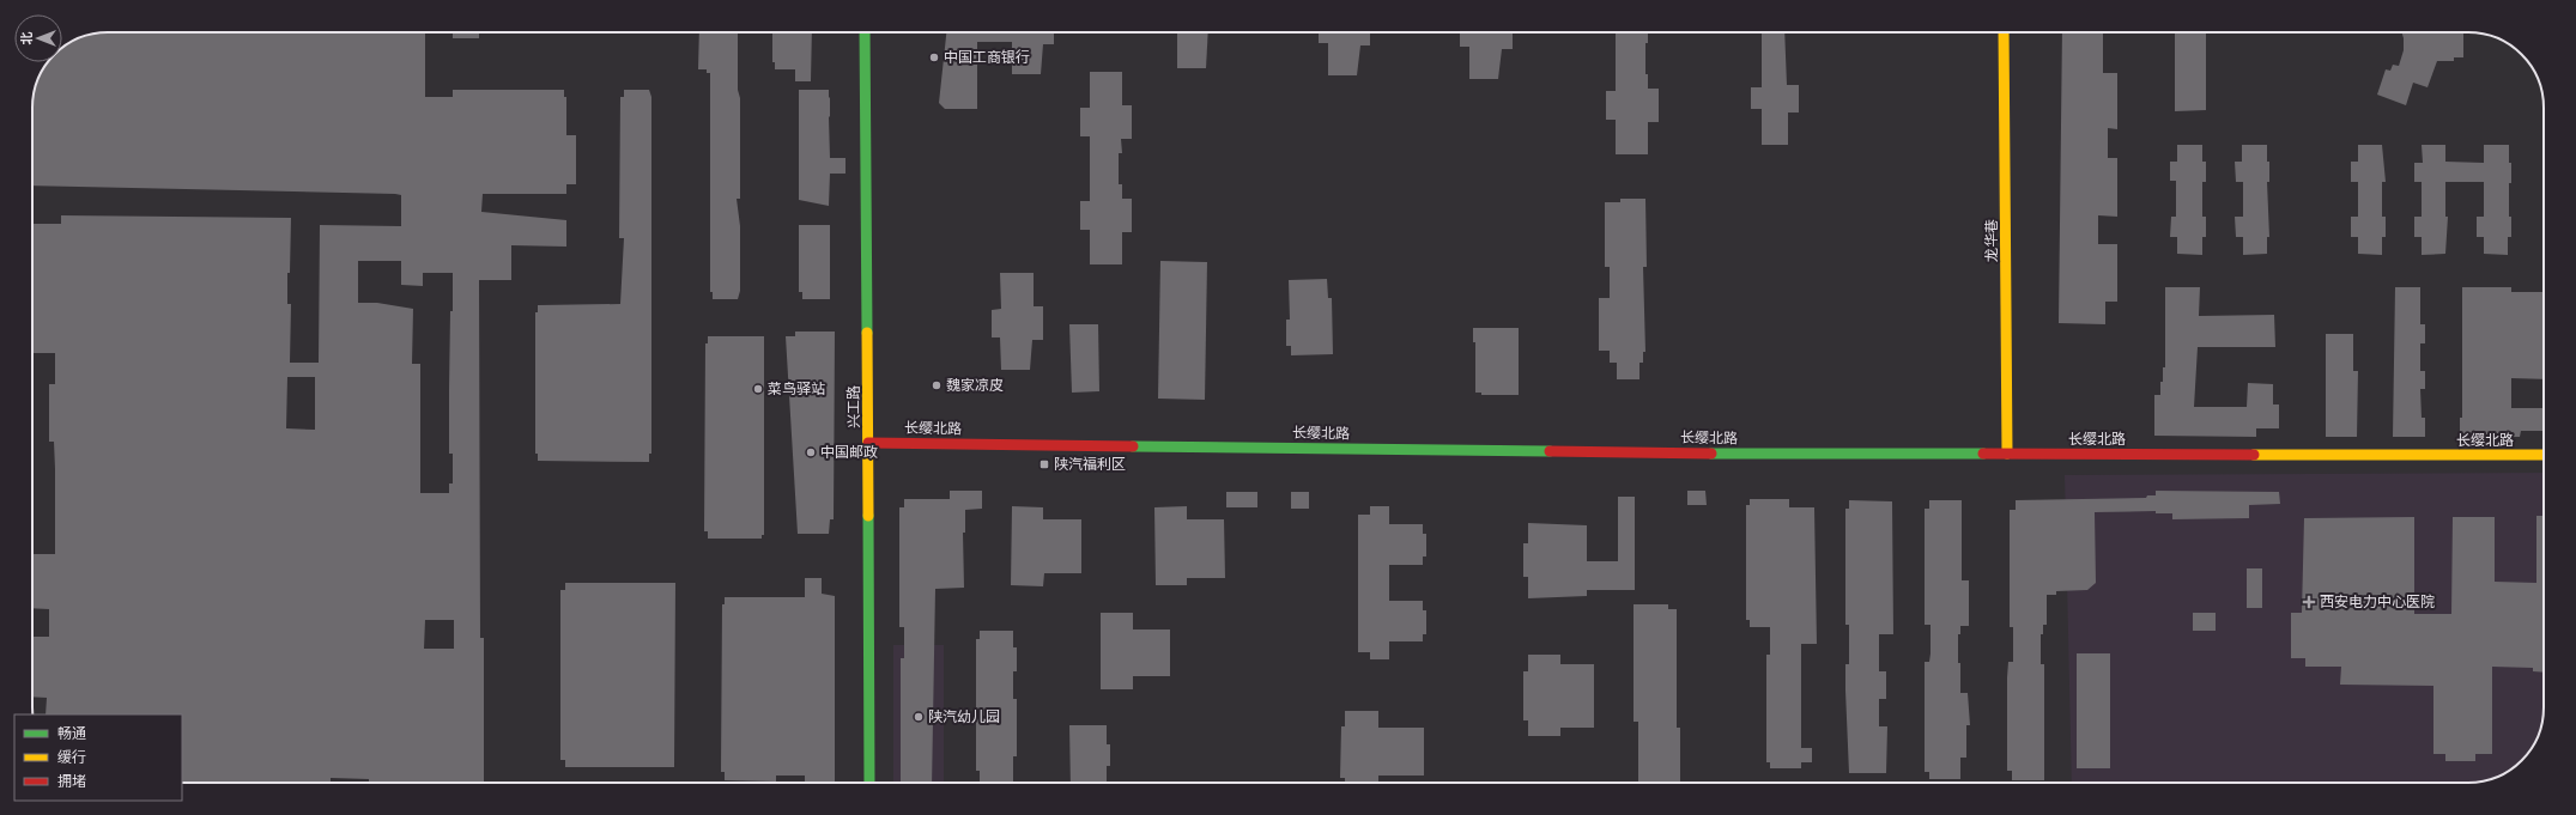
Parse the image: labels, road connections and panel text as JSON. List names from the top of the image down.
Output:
{
  "streets": {
    "street": ["龙华巷", "兴工路", "长缨北路"]
  },
  "crossings": [
    ["龙华巷", "长缨北路"],
    ["兴工路", "长缨北路"]
  ],
  "places": {
    "other": [
      "中国工商银行",
      "魏家凉皮",
      "菜鸟驿站",
      "中国邮政",
      "陕汽幼儿园"
    ],
    "transit": ["陕汽福利区"],
    "health": ["西安电力中心医院"]
  },
  "legend": ["畅通", "缓行", "拥堵"],
  "north": "left"
}
